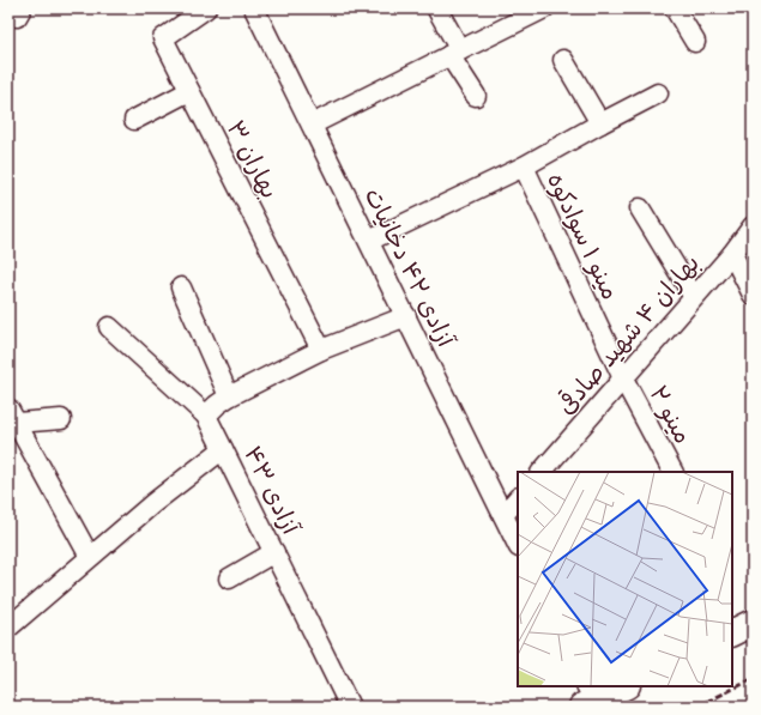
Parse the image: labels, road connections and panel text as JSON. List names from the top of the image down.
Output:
{
  "streets": {
    "street": [
      "بهاران ۳",
      "مینو ۱ سوادکوه",
      "آزادی ۴۲ دخانیات",
      "بهاران ۴ شهید صادقی",
      "مینو ۲",
      "آزادی ۴۳"
    ]
  },
  "crossings": [
    ["مینو ۱ سوادکوه", "بهاران ۴ شهید صادقی"],
    ["مینو ۱ سوادکوه", "مینو ۲"],
    ["بهاران ۴ شهید صادقی", "مینو ۲"]
  ]
}
